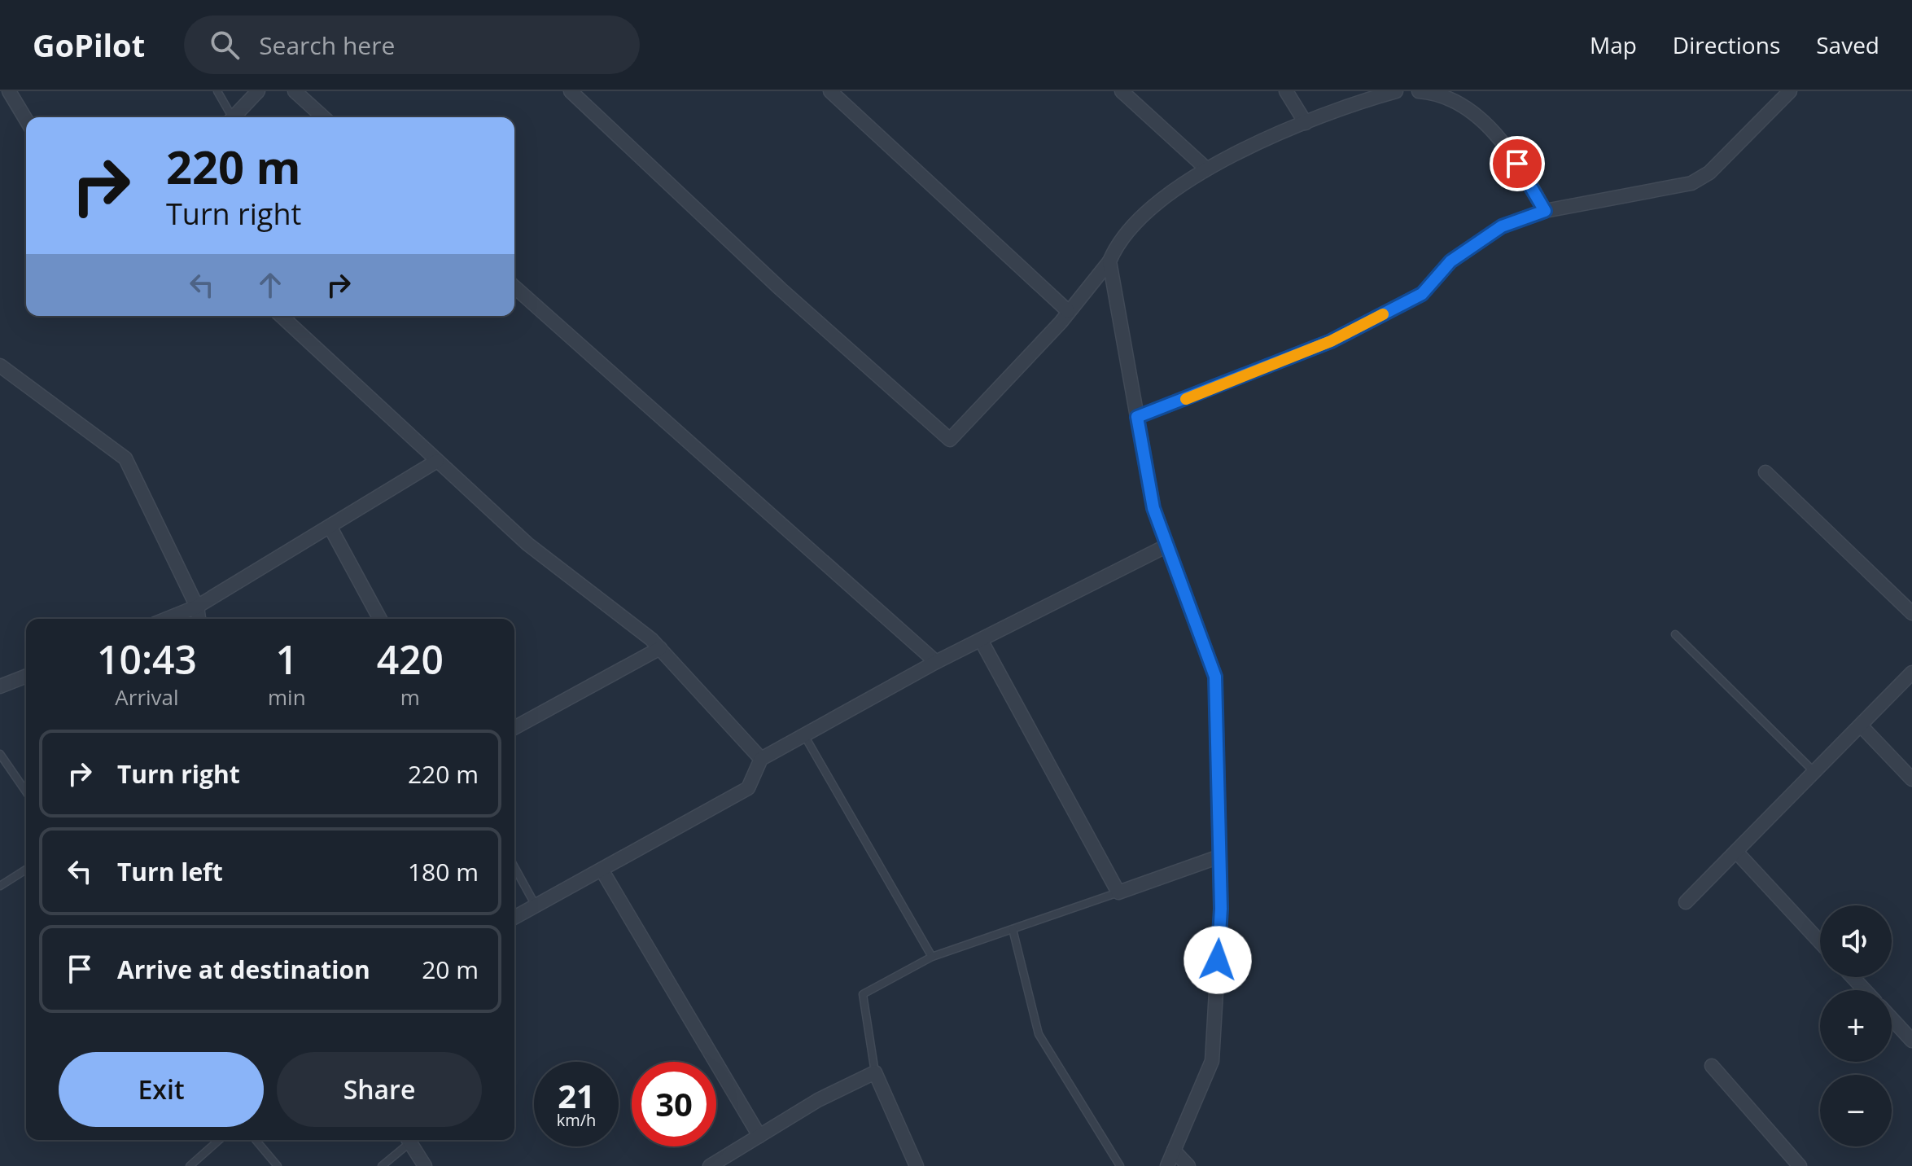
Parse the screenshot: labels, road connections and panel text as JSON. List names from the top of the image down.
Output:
{
  "page": {
    "header": "GoPilot",
    "search": "Search here",
    "nav": ["Map", "Directions", "Saved"],
    "turn": ["220 m", "Turn right"],
    "eta": [
      "10:43",
      "Arrival",
      "1",
      "min",
      "420",
      "m"
    ],
    "list": [
      {
        "name": "Turn right",
        "value": "220 m"
      },
      {
        "name": "Turn left",
        "value": "180 m"
      },
      {
        "name": "Arrive at destination",
        "value": "20 m"
      }
    ],
    "map_buttons": ["+", "−"],
    "buttons": ["Exit", "Share"],
    "speed": "21 km/h",
    "limit": "30"
  }
}
